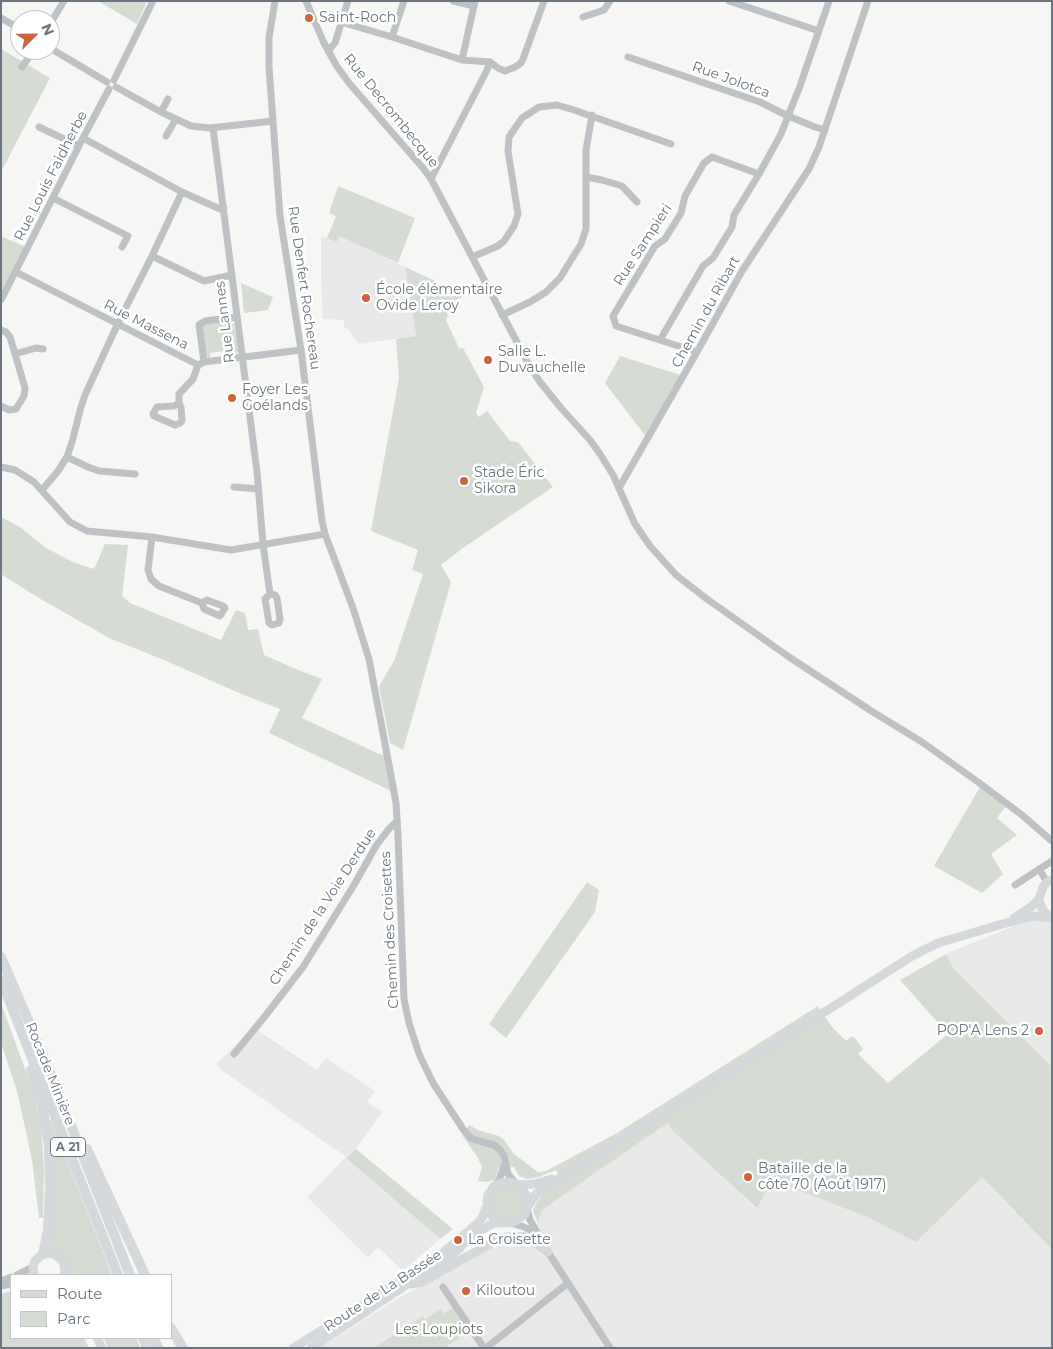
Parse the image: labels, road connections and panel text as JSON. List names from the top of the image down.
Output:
{
  "streets": {
    "highway": ["Rocade Minière", "A 21"],
    "main road": ["Route de La Bassée"],
    "street": [
      "Rue Jolotca",
      "Rue Decrombecque",
      "Rue Louis Faidherbe",
      "Rue Sampieri",
      "Rue Denfert Rochereau",
      "Chemin du Ribart",
      "Rue Lannes",
      "Rue Massena",
      "Chemin de la Voie Derdue",
      "Chemin des Croisettes"
    ]
  },
  "crossings": [
    ["Rue Jolotca", "Chemin du Ribart"],
    ["Rue Decrombecque", "Chemin du Ribart"],
    ["Rue Louis Faidherbe", "Rue Massena"],
    ["Rue Sampieri", "Chemin du Ribart"],
    ["Rue Denfert Rochereau", "Chemin des Croisettes"],
    ["Chemin de la Voie Derdue", "Chemin des Croisettes"],
    ["Chemin des Croisettes", "Route de La Bassée"]
  ],
  "parks": ["Les Loupiots"],
  "places": [
    "Saint-Roch",
    "École élémentaire Ovide Leroy",
    "Salle L. Duvauchelle",
    "Foyer Les Goélands",
    "Stade Éric Sikora",
    "POP'A Lens 2",
    "Bataille de la côte 70 (Août 1917)",
    "La Croisette",
    "Kiloutou"
  ],
  "legend": ["Route", "Parc"],
  "north": "top right"
}
